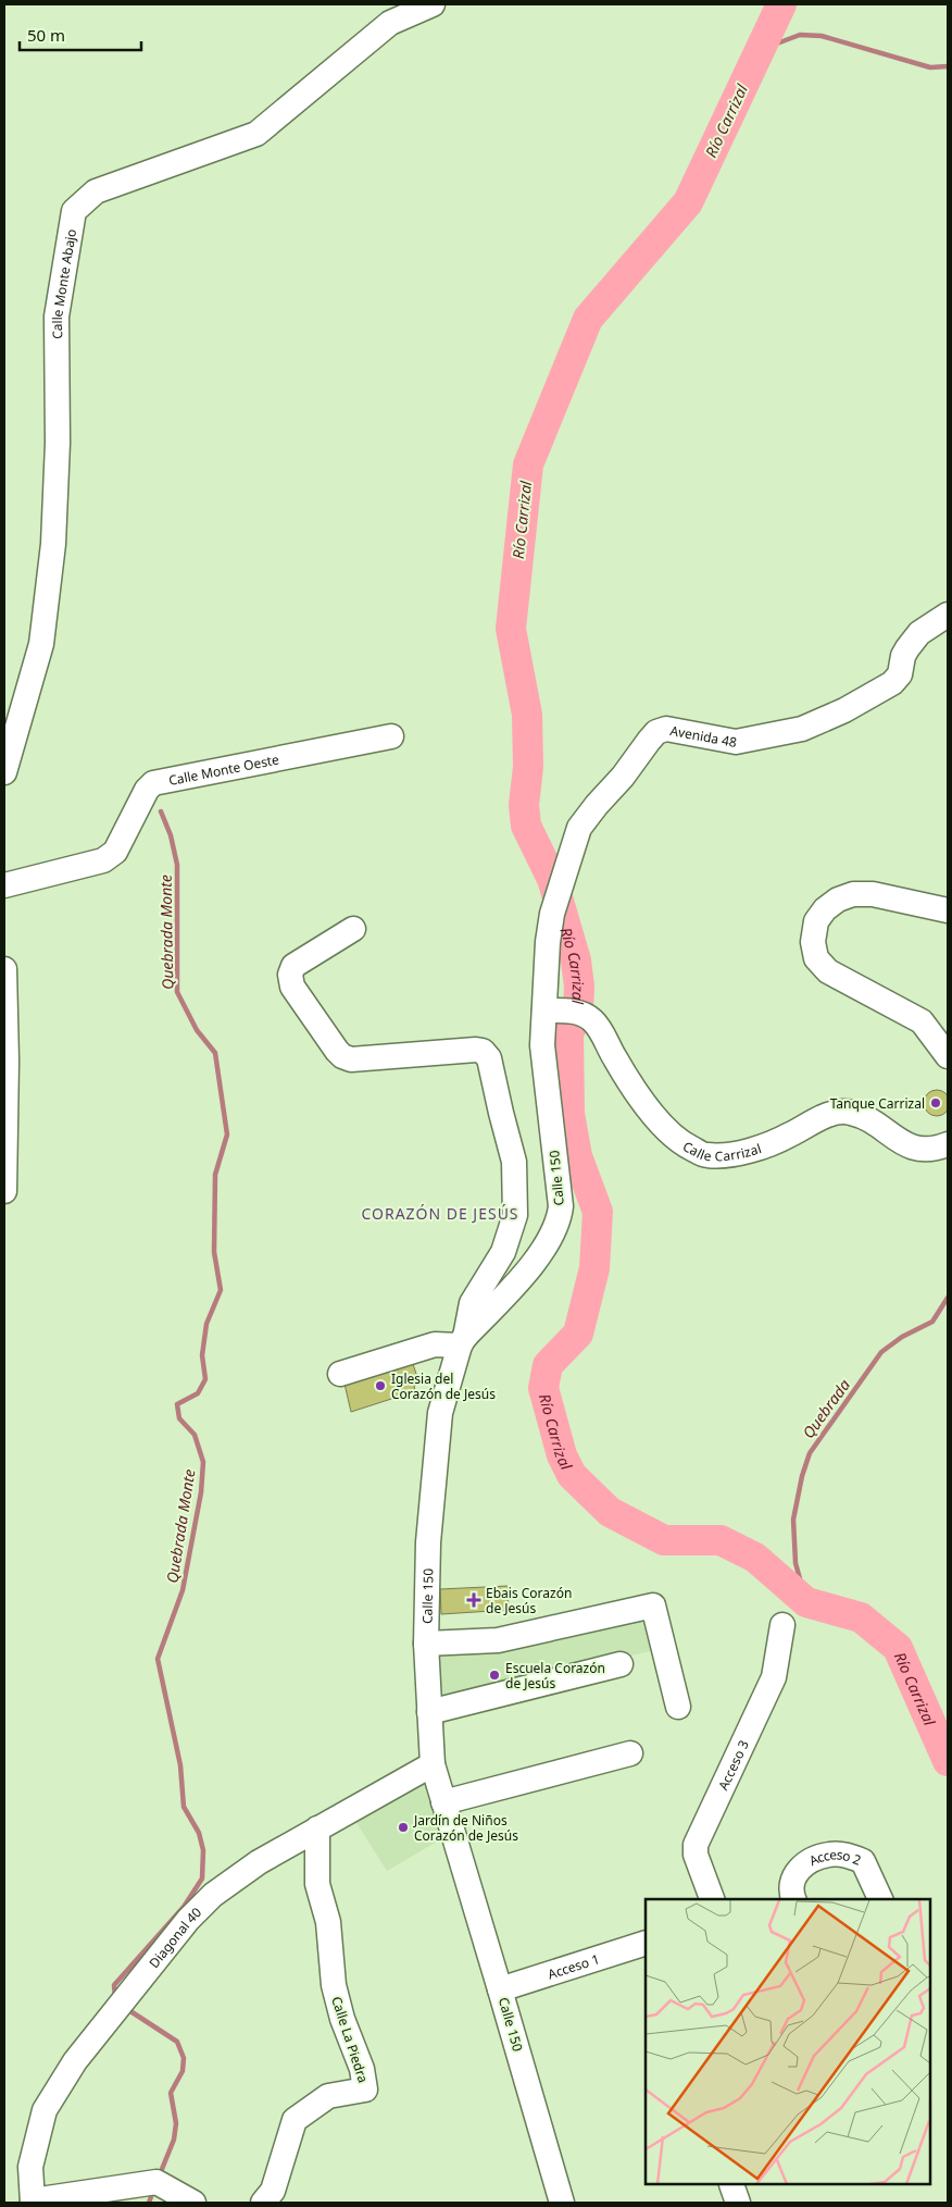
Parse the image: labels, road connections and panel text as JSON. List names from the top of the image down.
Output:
{
  "streets": {
    "street": [
      "Calle Monte Abajo",
      "Avenida 48",
      "Calle Monte Oeste",
      "Calle Carrizal",
      "Calle 150",
      "Acceso 3",
      "Acceso 2",
      "Diagonal 40",
      "Acceso 1",
      "Calle La Piedra"
    ]
  },
  "crossings": [
    ["Avenida 48", "Calle Carrizal"],
    ["Avenida 48", "Calle 150"],
    ["Calle Carrizal", "Calle 150"],
    ["Calle 150", "Diagonal 40"],
    ["Calle 150", "Acceso 1"],
    ["Diagonal 40", "Calle La Piedra"]
  ],
  "districts": ["CORAZÓN DE JESÚS"],
  "water": ["Río Carrizal", "Quebrada Monte", "Quebrada"],
  "places": {
    "other": [
      "Tanque Carrizal",
      "Iglesia del Corazón de Jesús",
      "Escuela Corazón de Jesús",
      "Jardín de Niños Corazón de Jesús"
    ],
    "health": ["Ebais Corazón de Jesús"]
  },
  "scale_bar": "50 m"
}
